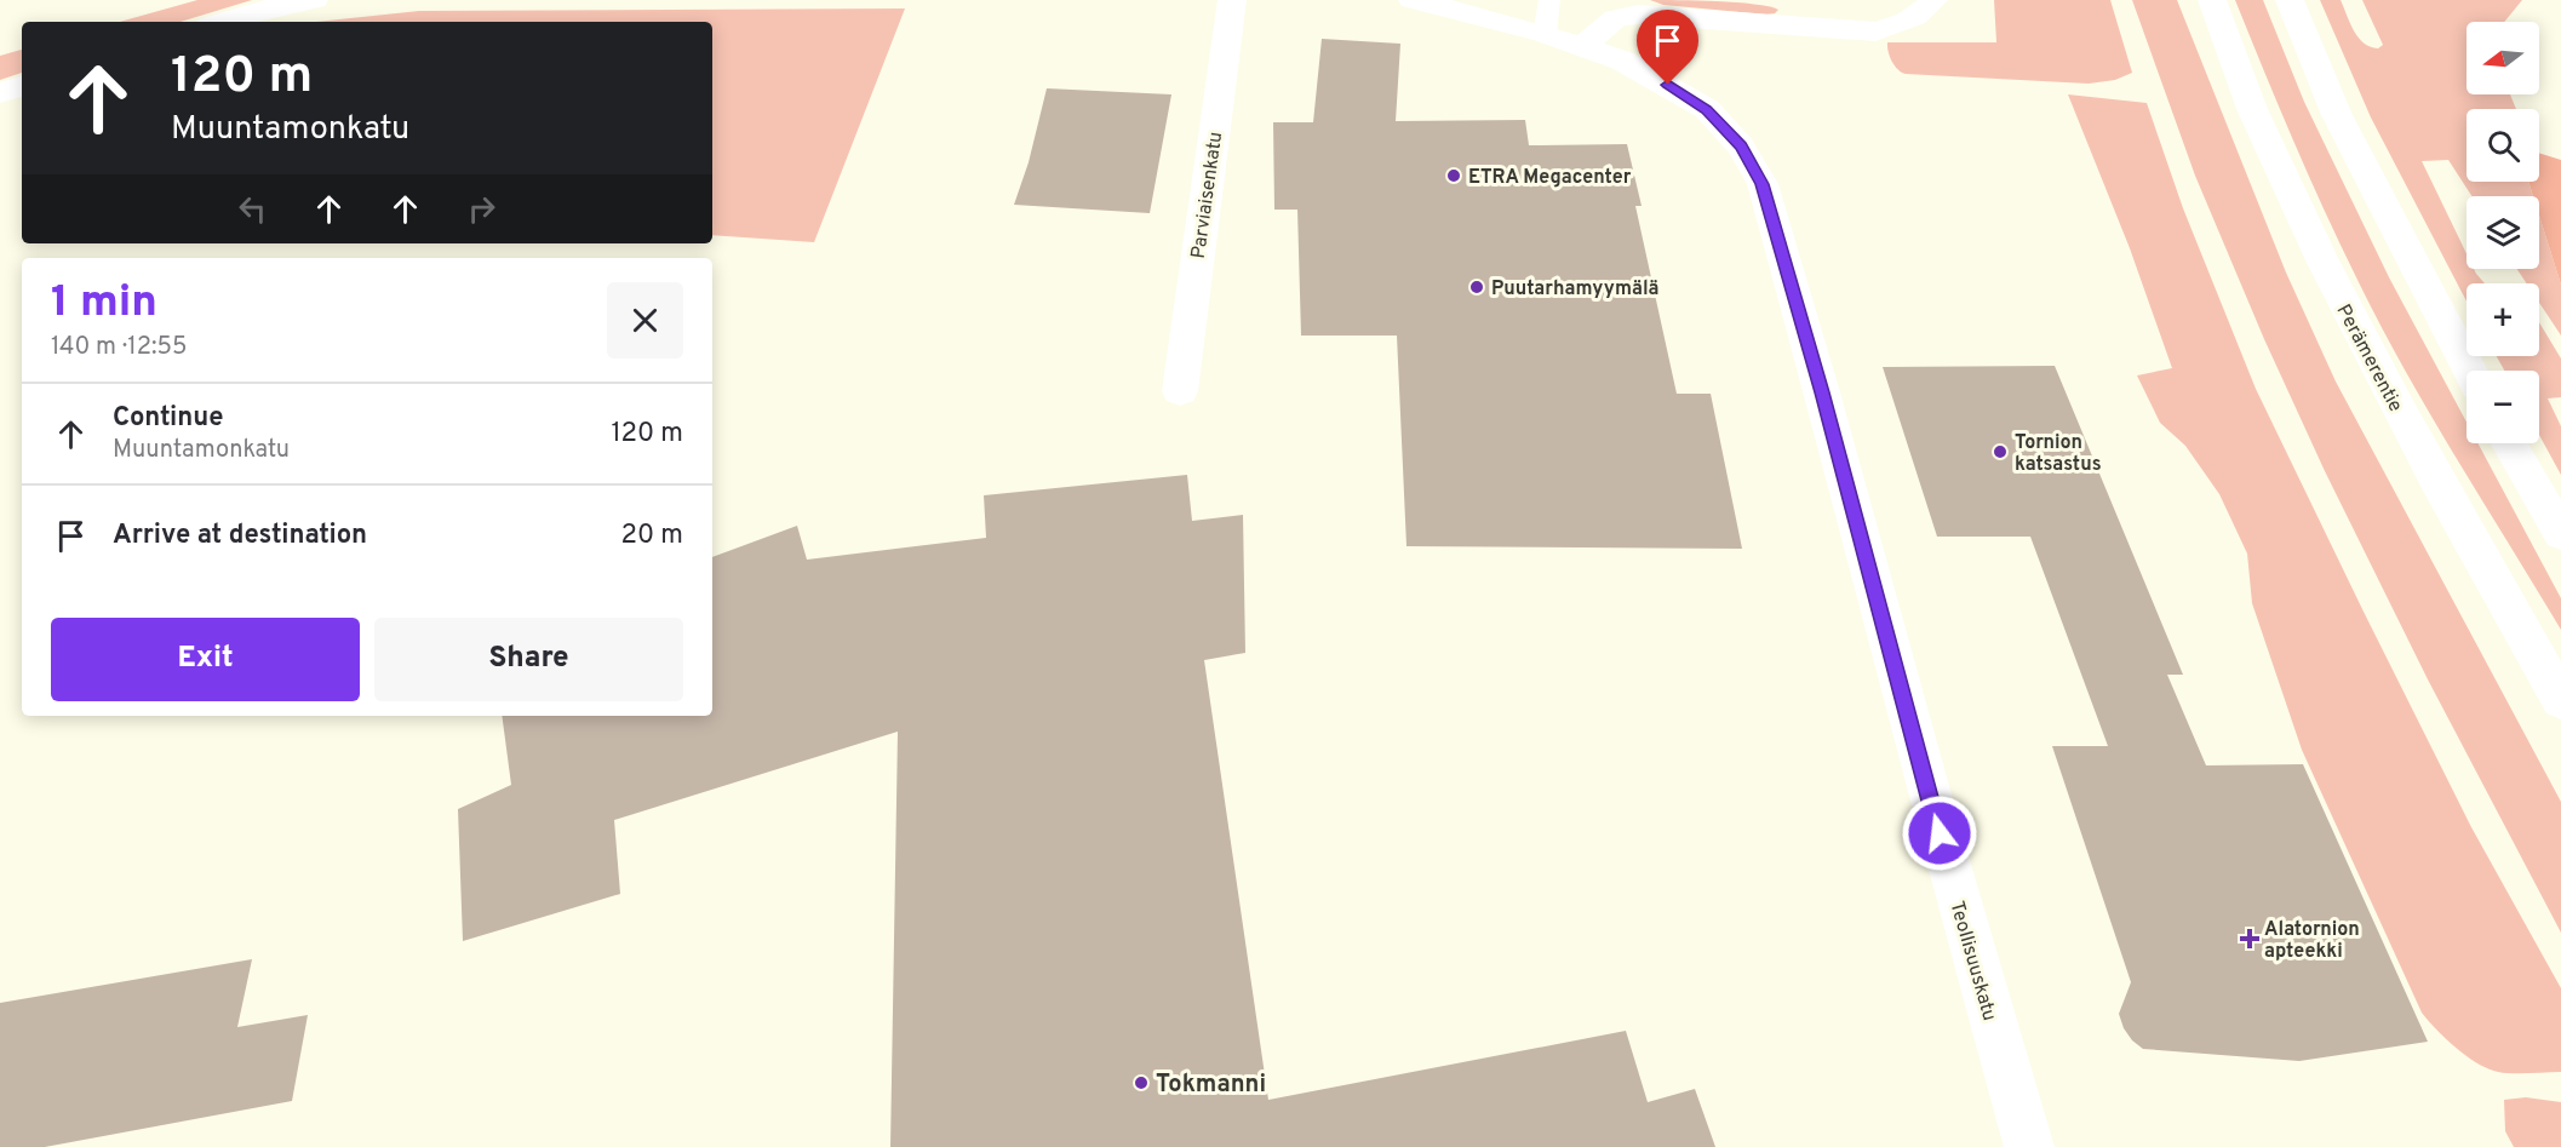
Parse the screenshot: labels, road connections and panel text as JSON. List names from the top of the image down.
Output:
{
  "streets": {
    "main road": ["Parviaisenkatu", "Perämerentie", "Teollisuuskatu"]
  },
  "places": {
    "other": [
      "ETRA Megacenter",
      "Puutarhamyymälä",
      "Tornion katsastus",
      "Tokmanni"
    ],
    "health": ["Alatornion apteekki"]
  },
  "north": "left",
  "page": {
    "map_buttons": ["+", "−"],
    "turn": ["120 m", "Muuntamonkatu"],
    "heading": ["1 min", "140 m · 12:55"],
    "list": [
      {
        "name": "Continue",
        "note": "Muuntamonkatu",
        "value": "120 m"
      },
      {
        "name": "Arrive at destination",
        "value": "20 m"
      }
    ],
    "buttons": ["Exit", "Share"]
  }
}
